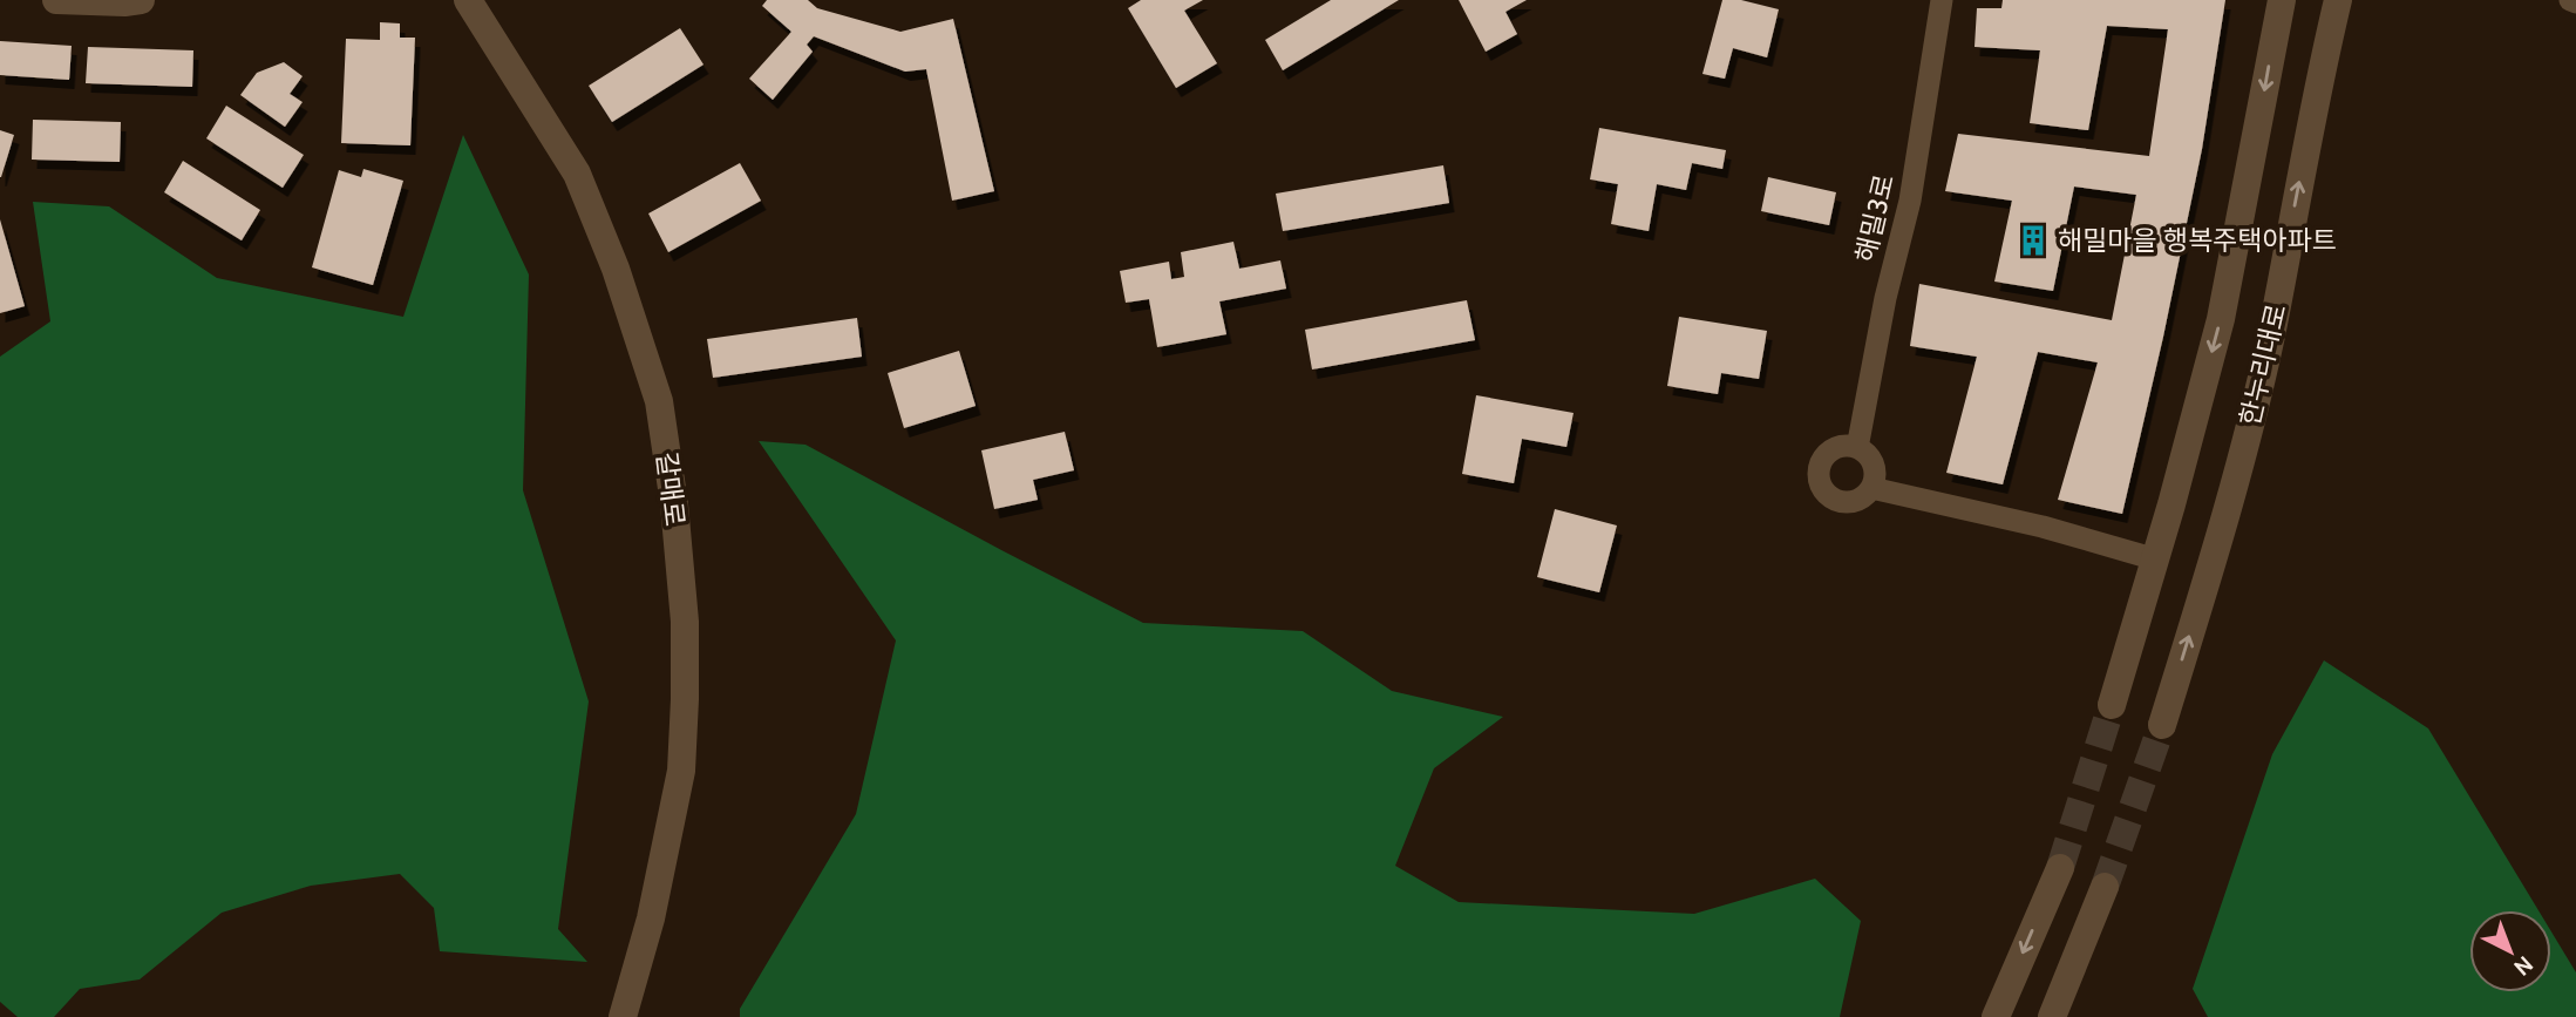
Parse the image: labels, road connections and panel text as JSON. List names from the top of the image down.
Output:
{
  "streets": {
    "street": ["해밀3로", "한누리대로", "갈매로"]
  },
  "places": {
    "building": ["해밀마을 행복주택아파트"]
  },
  "north": "bottom right"
}
